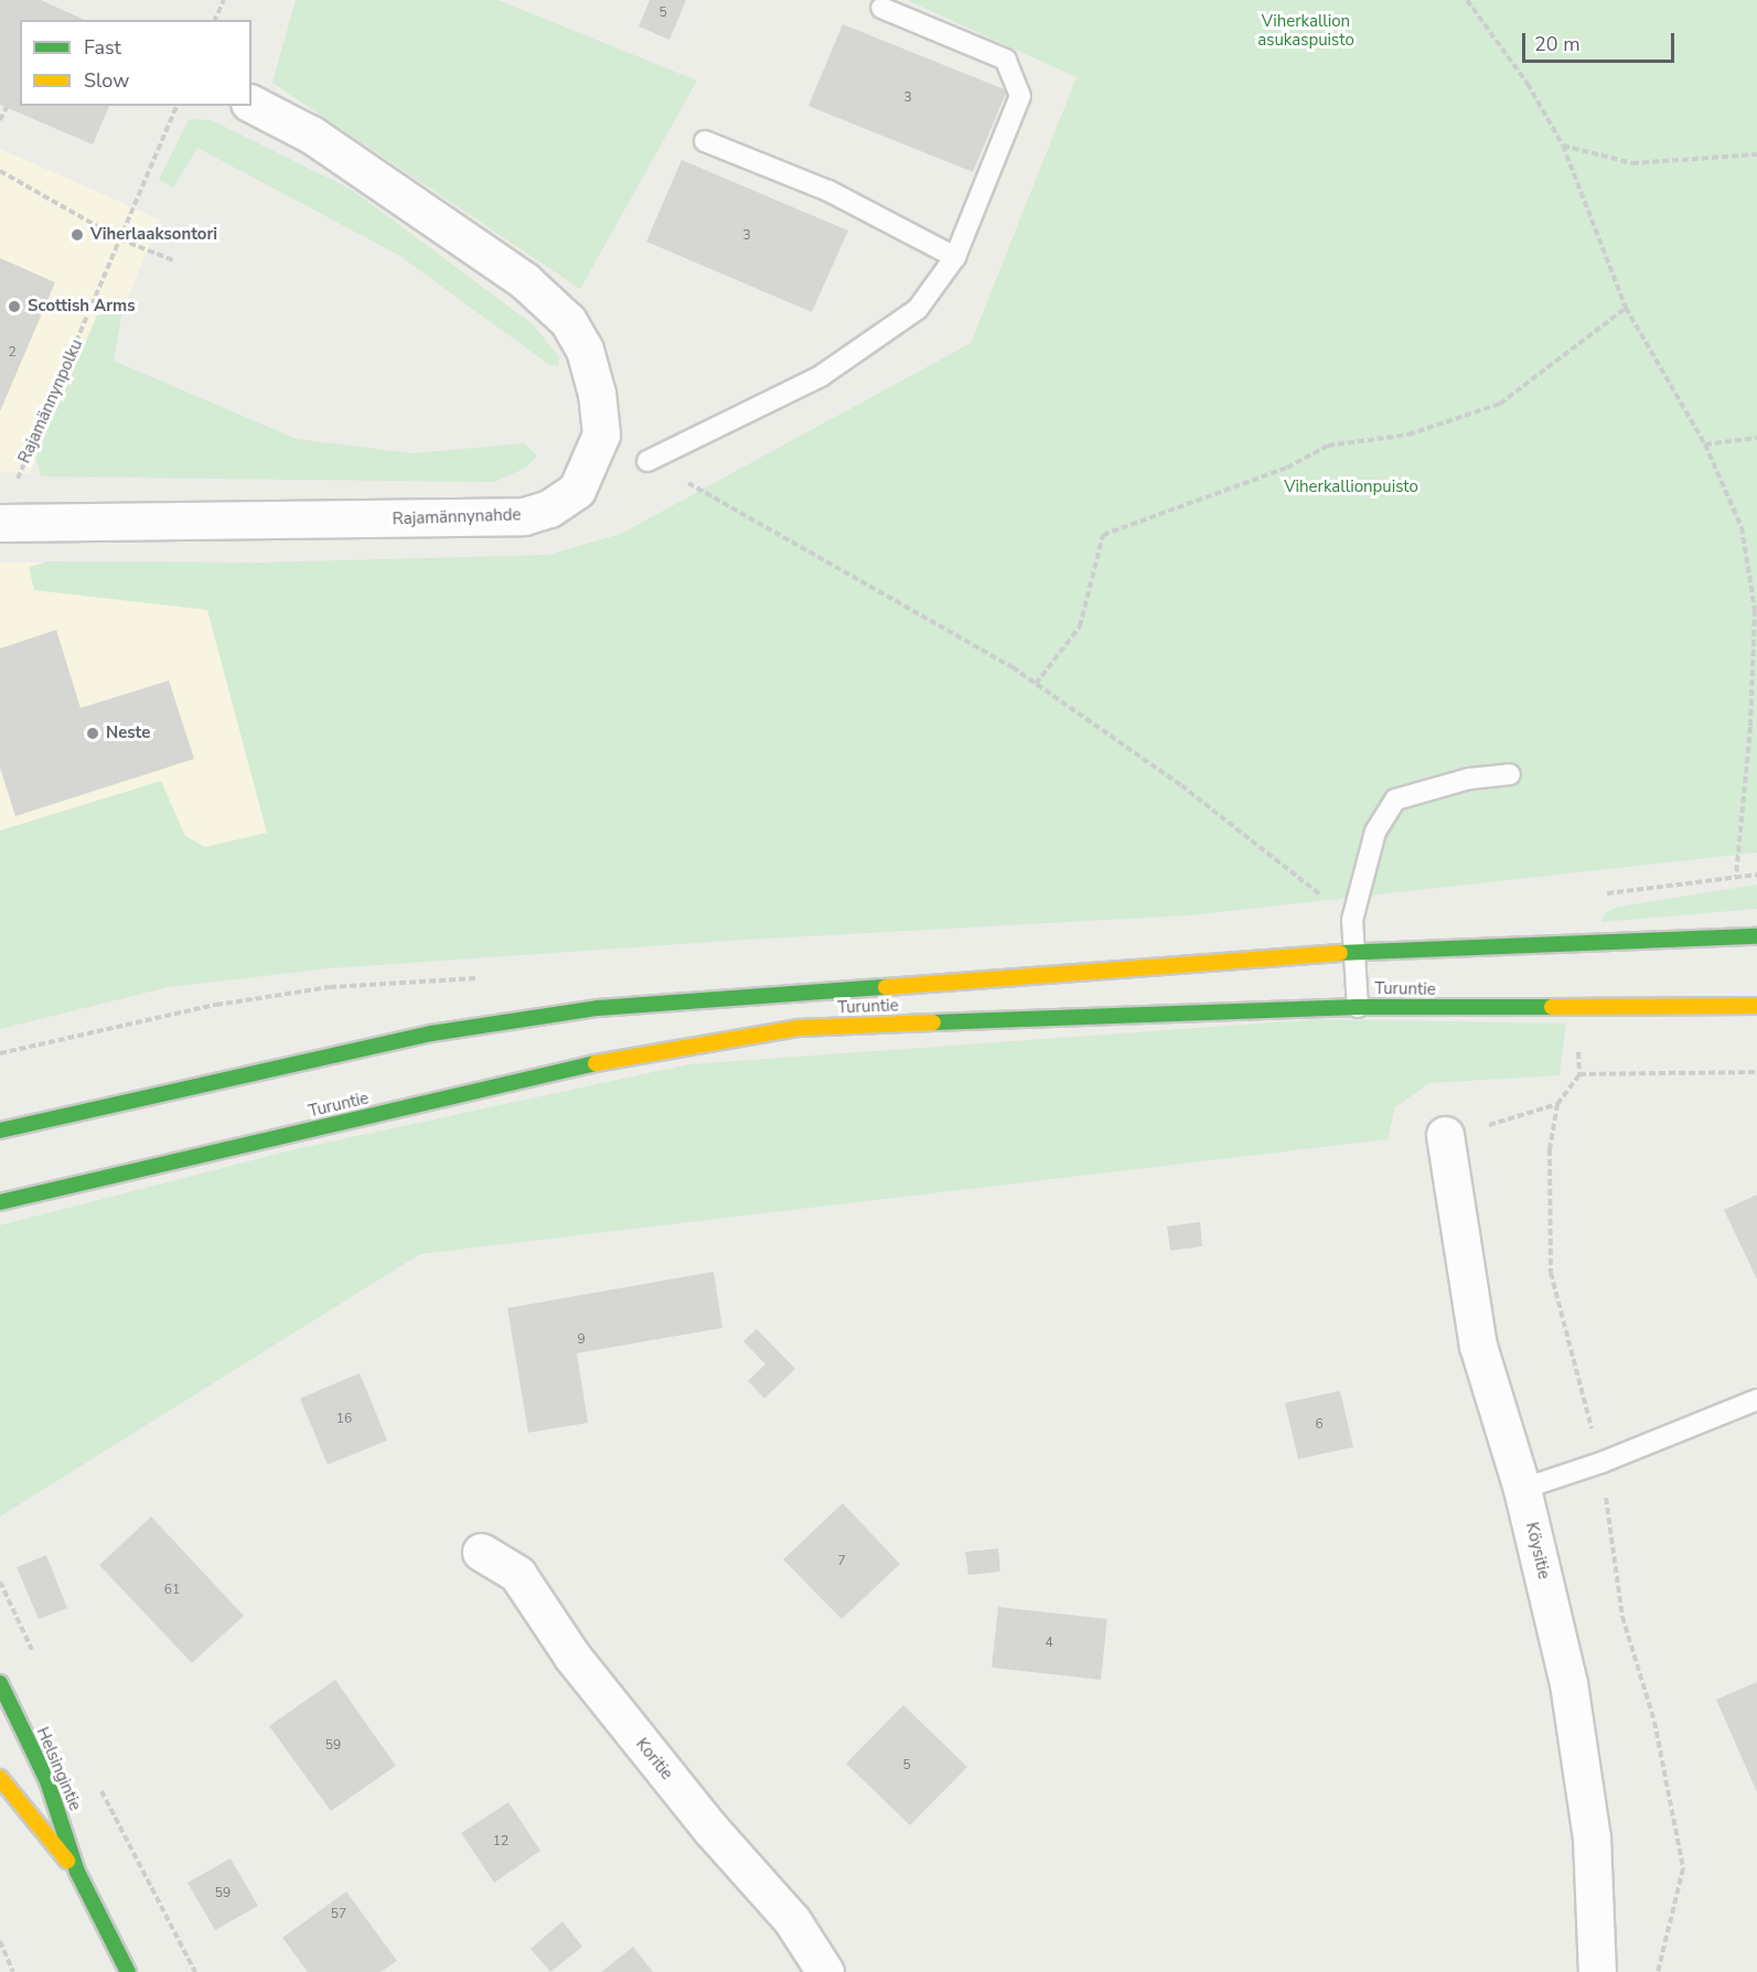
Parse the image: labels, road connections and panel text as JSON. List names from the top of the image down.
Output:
{
  "streets": {
    "main road": ["Turuntie", "Helsingintie"],
    "street": ["Rajamännynahde", "Köysitie", "Koritie"],
    "path": ["Rajamännynpolku"]
  },
  "parks": ["Viherkallion asukaspuisto", "Viherkallionpuisto"],
  "places": ["Viherlaaksontori", "Scottish Arms", "Neste"],
  "house_numbers": [
    "5",
    "3",
    "3",
    "2",
    "9",
    "16",
    "6",
    "7",
    "61",
    "4",
    "59",
    "5",
    "12",
    "59",
    "57"
  ],
  "legend": ["Fast", "Slow"],
  "scale_bar": "20 m"
}
